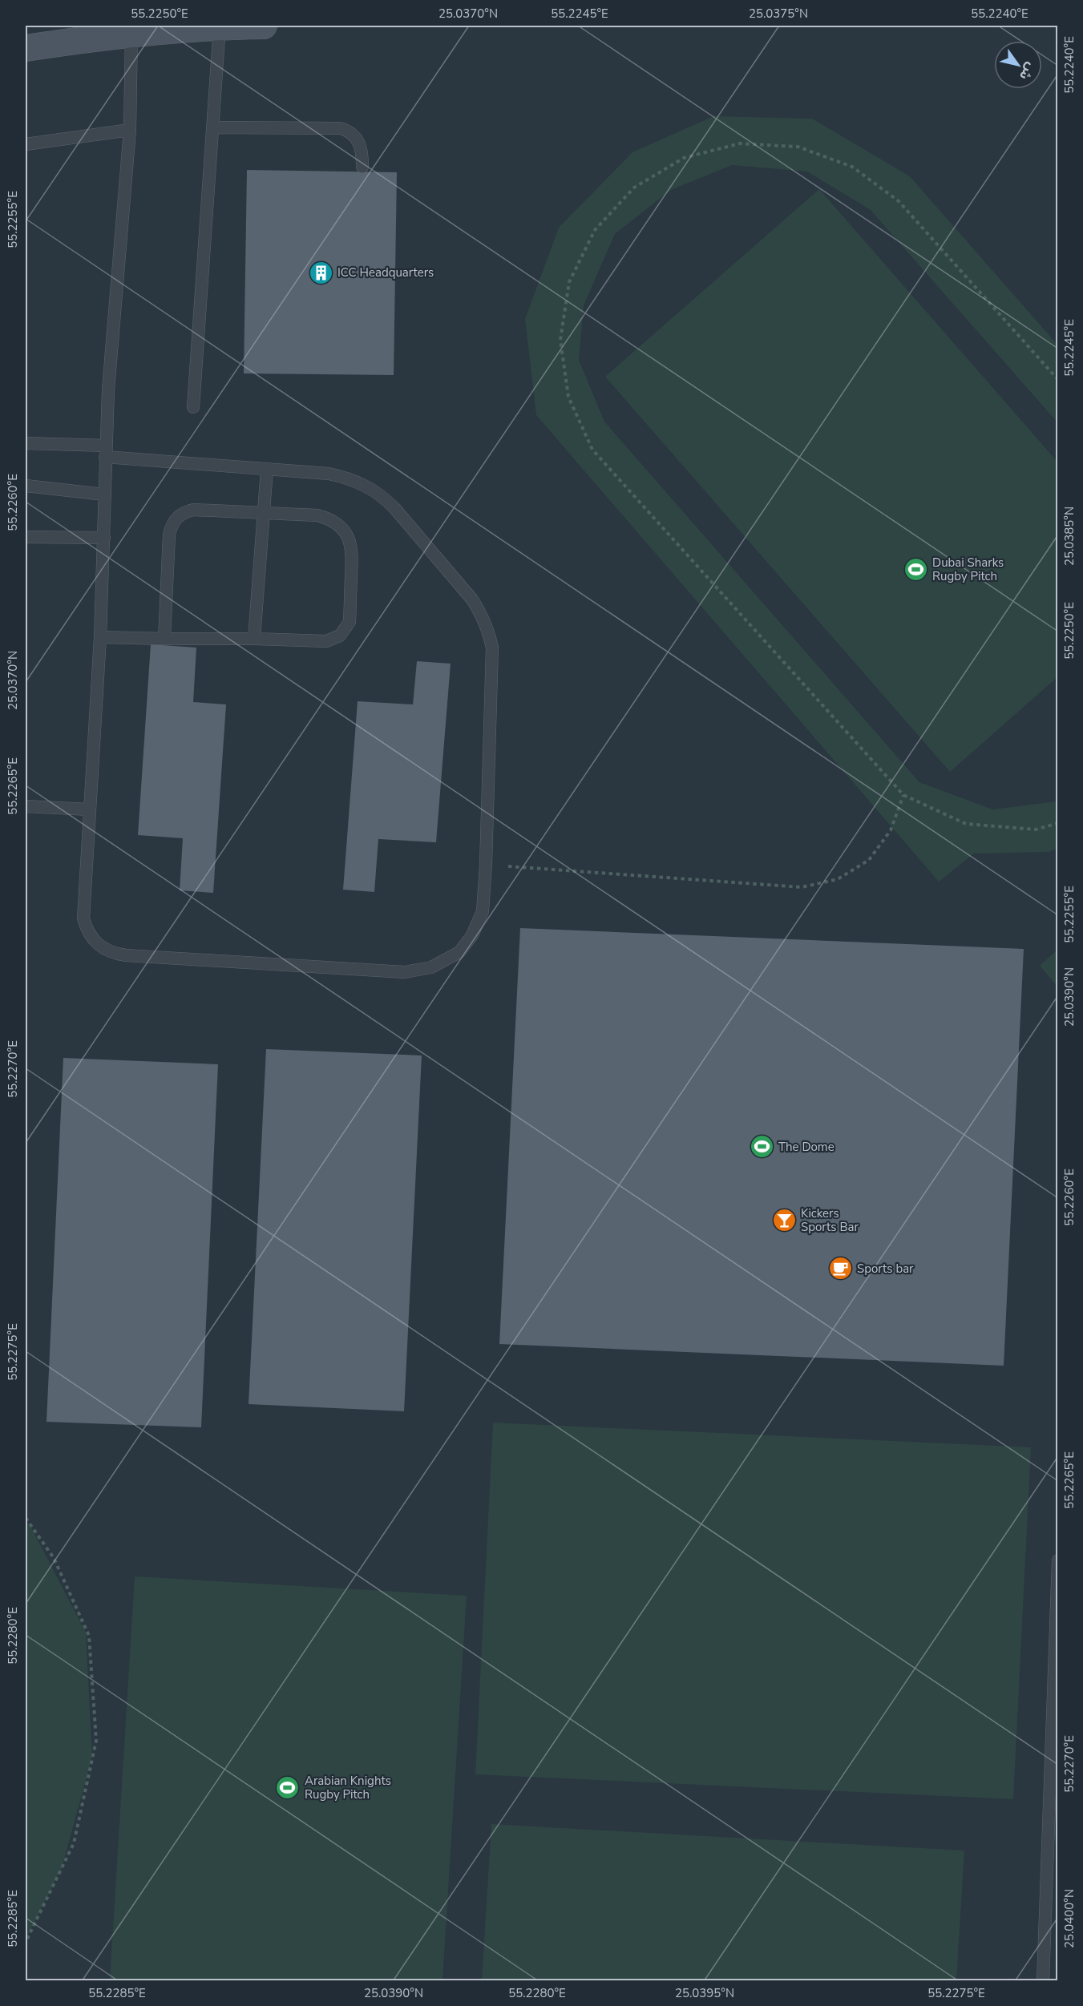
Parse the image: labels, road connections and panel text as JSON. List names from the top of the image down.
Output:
{
  "places": {
    "building": ["ICC Headquarters"],
    "sports": ["Dubai Sharks Rugby Pitch", "The Dome", "Arabian Knights Rugby Pitch"],
    "bar": ["Kickers Sports Bar"],
    "cafe": ["Sports bar"]
  },
  "north": "bottom right",
  "coordinates": [
    "55.2250°E",
    "25.0370°N",
    "55.2245°E",
    "25.0375°N",
    "55.2240°E",
    "55.2255°E",
    "55.2260°E",
    "25.0385°N",
    "55.2265°E",
    "25.0390°N",
    "55.2270°E",
    "55.2275°E",
    "55.2280°E",
    "25.0400°N",
    "55.2285°E",
    "25.0395°N"
  ]
}
